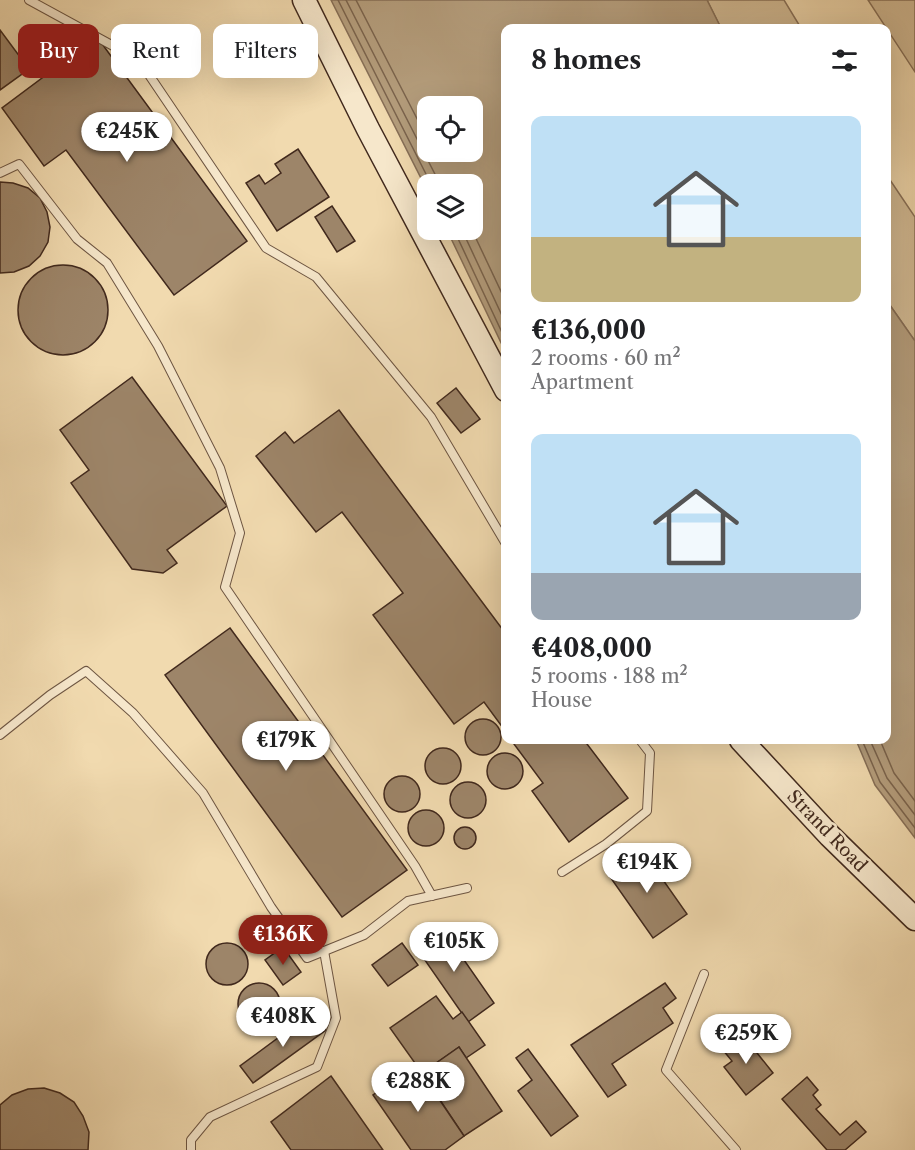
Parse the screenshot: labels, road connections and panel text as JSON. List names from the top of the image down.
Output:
{
  "streets": {
    "main road": ["Strand Road"]
  },
  "page": {
    "chip": ["Buy", "Rent", "Filters"],
    "heading": "8 homes",
    "list": [
      {
        "name": "€136,000",
        "note": "2 rooms · 60 m² · Apartment"
      },
      {
        "name": "€408,000",
        "note": "5 rooms · 188 m² · House"
      }
    ],
    "price": [
      "€245K",
      "€179K",
      "€194K",
      "€136K",
      "€105K",
      "€408K",
      "€259K",
      "€288K"
    ]
  }
}
